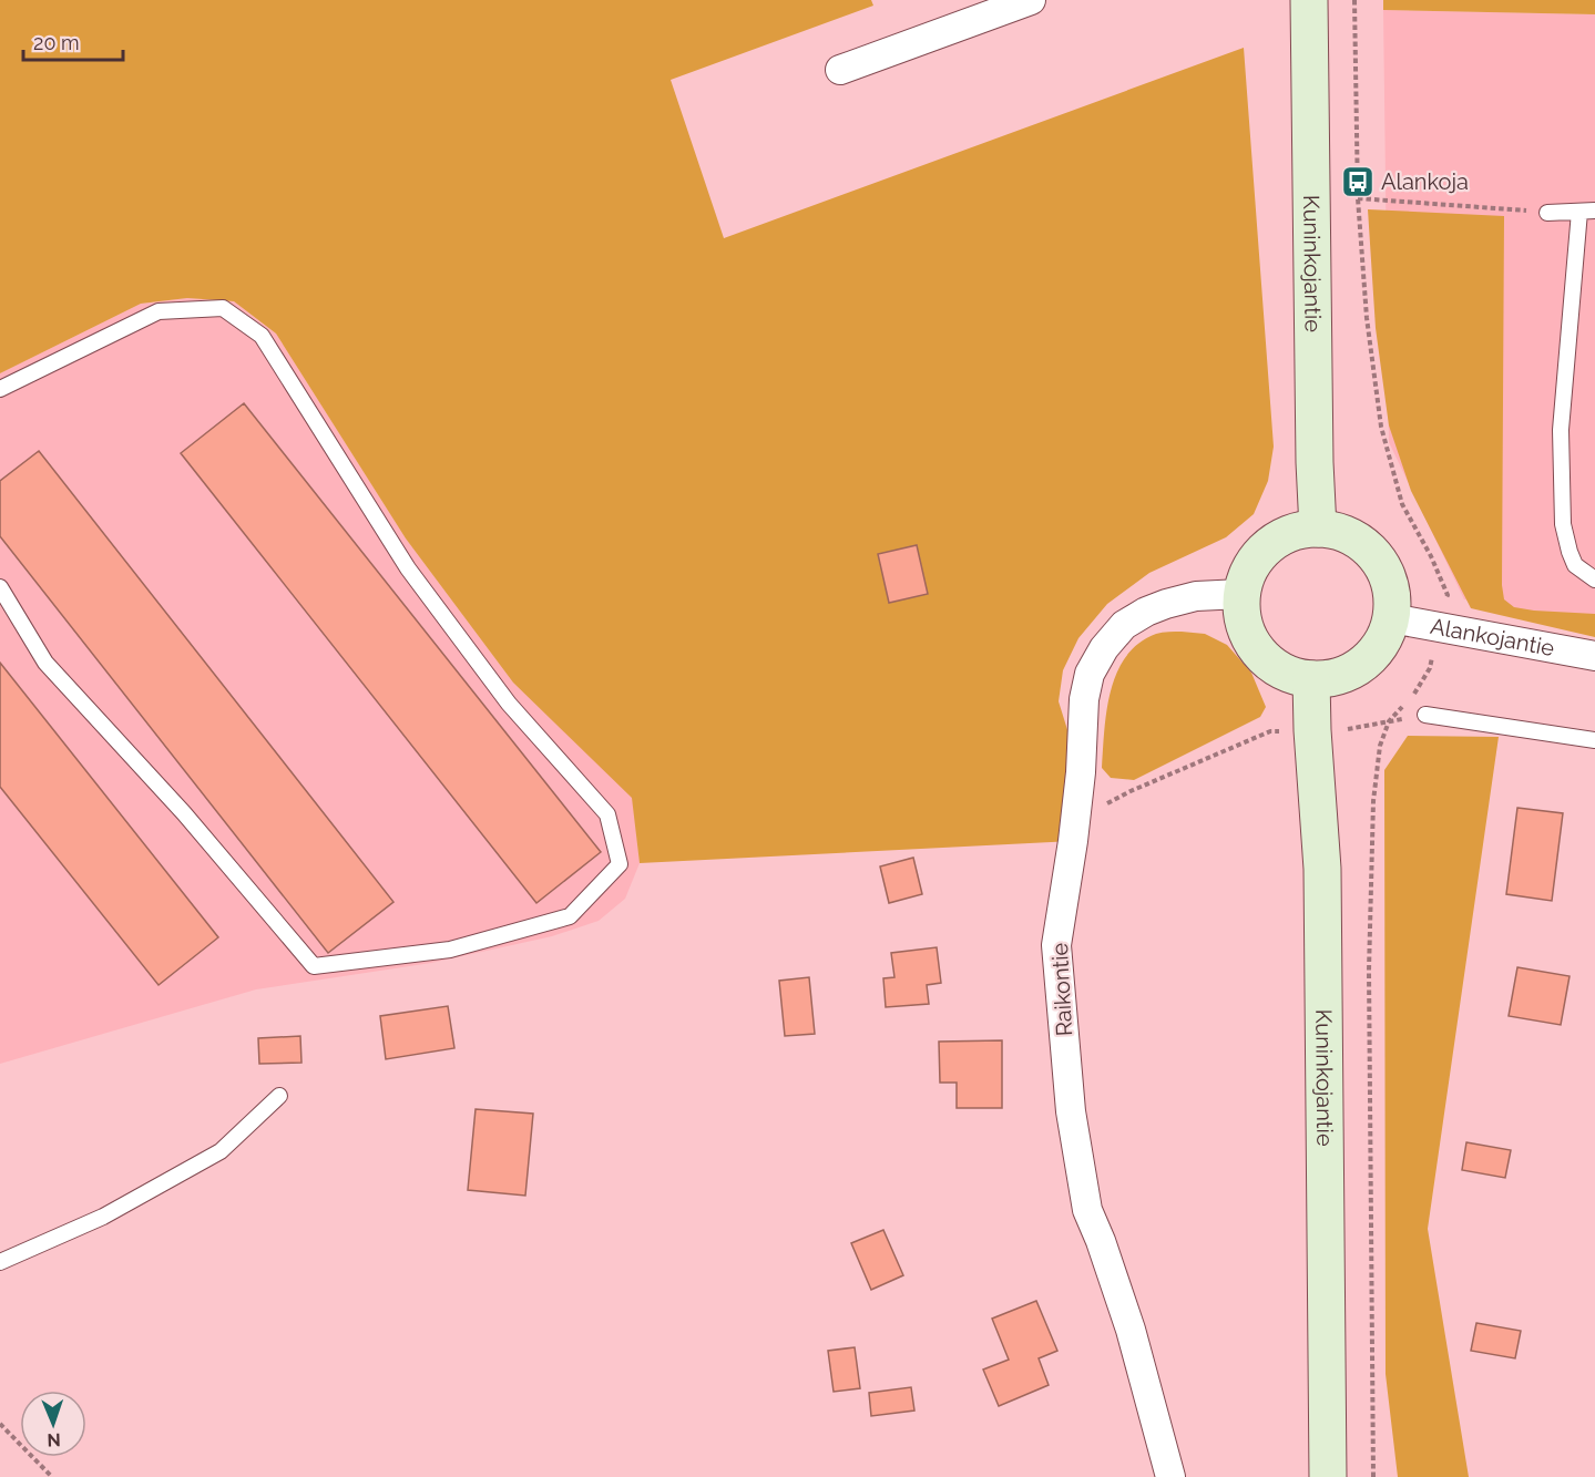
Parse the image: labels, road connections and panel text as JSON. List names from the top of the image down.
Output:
{
  "streets": {
    "main road": ["Kuninkojantie"],
    "street": ["Alankojantie", "Raikontie"]
  },
  "crossings": [
    ["Kuninkojantie", "Alankojantie"],
    ["Kuninkojantie", "Raikontie"],
    ["Alankojantie", "Raikontie"]
  ],
  "places": {
    "bus stop": ["Alankoja"]
  },
  "scale_bar": "20 m",
  "north": "bottom"
}
